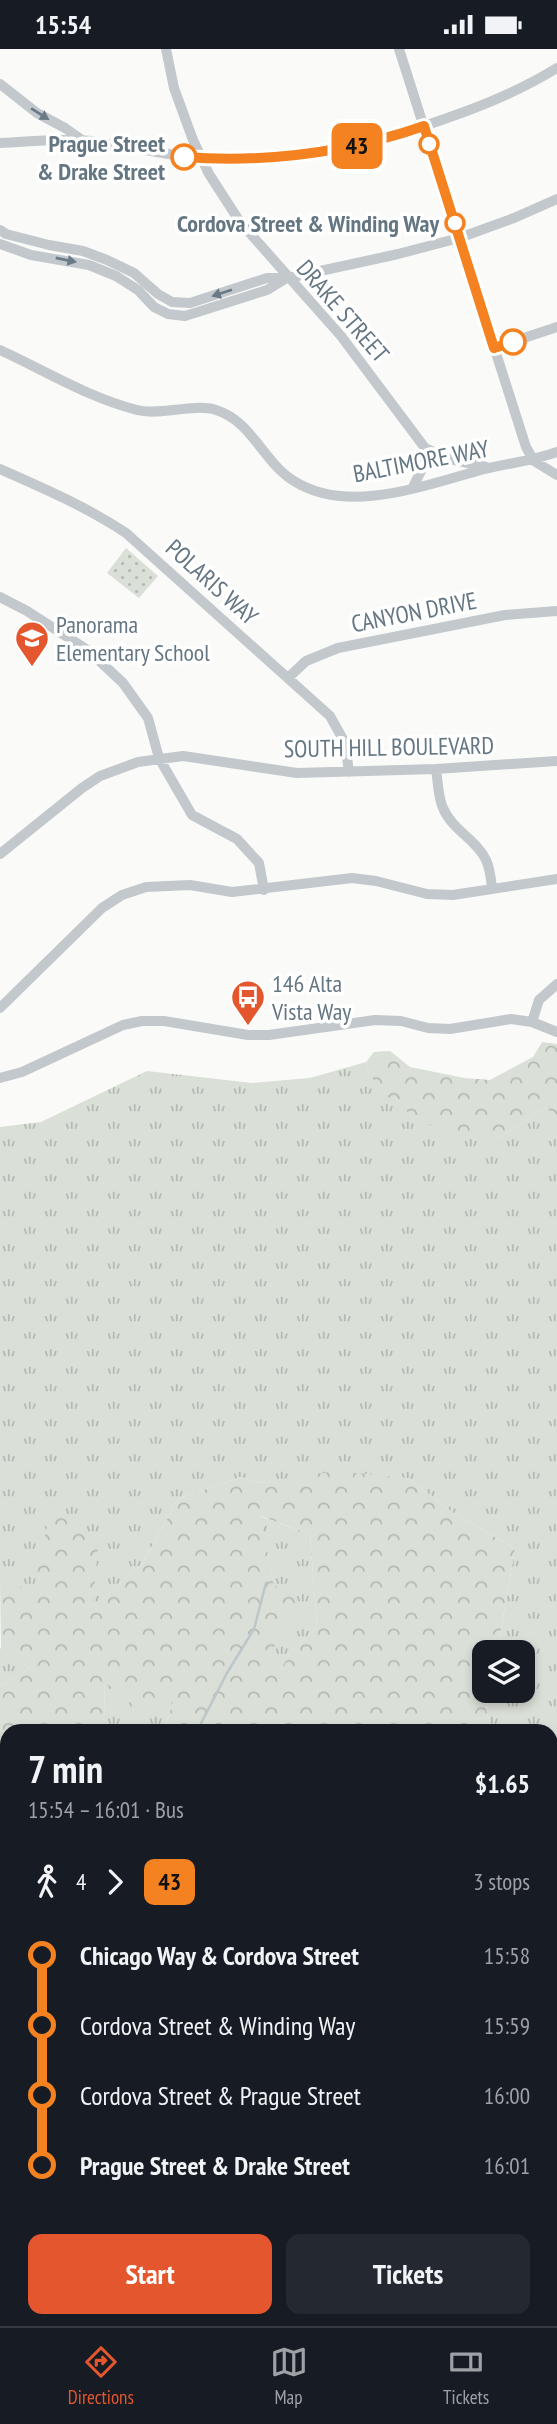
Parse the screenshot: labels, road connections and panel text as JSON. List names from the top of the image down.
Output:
{
  "streets": {
    "street": [
      "DRAKE STREET",
      "BALTIMORE WAY",
      "POLARIS WAY",
      "CANYON DRIVE",
      "SOUTH HILL BOULEVARD"
    ]
  },
  "crossings": [
    ["POLARIS WAY", "CANYON DRIVE"],
    ["POLARIS WAY", "SOUTH HILL BOULEVARD"]
  ],
  "places": {
    "other": ["Prague Street & Drake Street", "Cordova Street & Winding Way"],
    "school or university": ["Panorama Elementary School"],
    "bus stop": ["146 Alta Vista Way"]
  },
  "lines": ["bus line 43"],
  "page": {
    "status": "15:54",
    "on_map": "43",
    "heading": ["7 min", "15:54 – 16:01 · Bus", "$1.65"],
    "legs": ["4", "43", "3 stops"],
    "list": [
      {
        "name": "Chicago Way & Cordova Street",
        "value": "15:58"
      },
      {
        "name": "Cordova Street & Winding Way",
        "value": "15:59"
      },
      {
        "name": "Cordova Street & Prague Street",
        "value": "16:00"
      },
      {
        "name": "Prague Street & Drake Street",
        "value": "16:01"
      }
    ],
    "buttons": ["Start", "Tickets"],
    "tabs": ["Directions", "Map", "Tickets"]
  }
}
